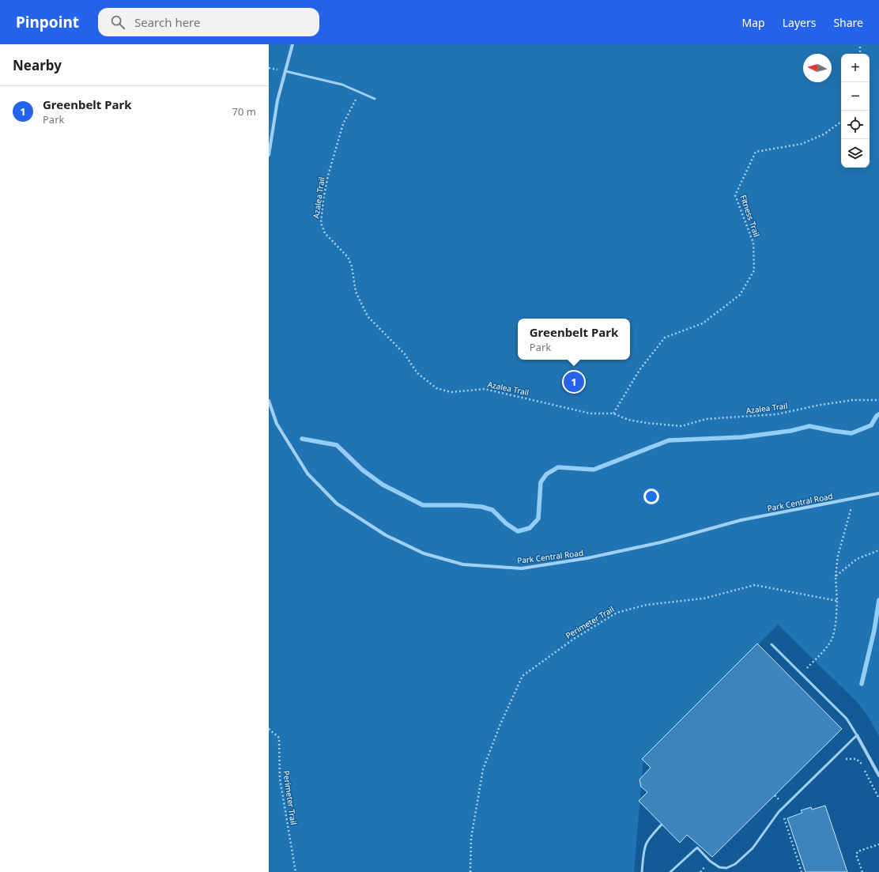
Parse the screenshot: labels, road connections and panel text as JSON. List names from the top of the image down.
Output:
{
  "streets": {
    "street": ["Park Central Road"],
    "path": ["Azalea Trail", "Fitness Trail", "Perimeter Trail"]
  },
  "crossings": [
    ["Azalea Trail", "Fitness Trail"]
  ],
  "north": "left",
  "page": {
    "header": "Pinpoint",
    "search": "Search here",
    "nav": ["Map", "Layers", "Share"],
    "heading": "Nearby",
    "map_buttons": ["+", "−"],
    "list": [
      {
        "mark": "1",
        "name": "Greenbelt Park",
        "note": "Park",
        "value": "70 m"
      }
    ],
    "popup": ["Greenbelt Park", "Park"],
    "pins": "1"
  }
}
